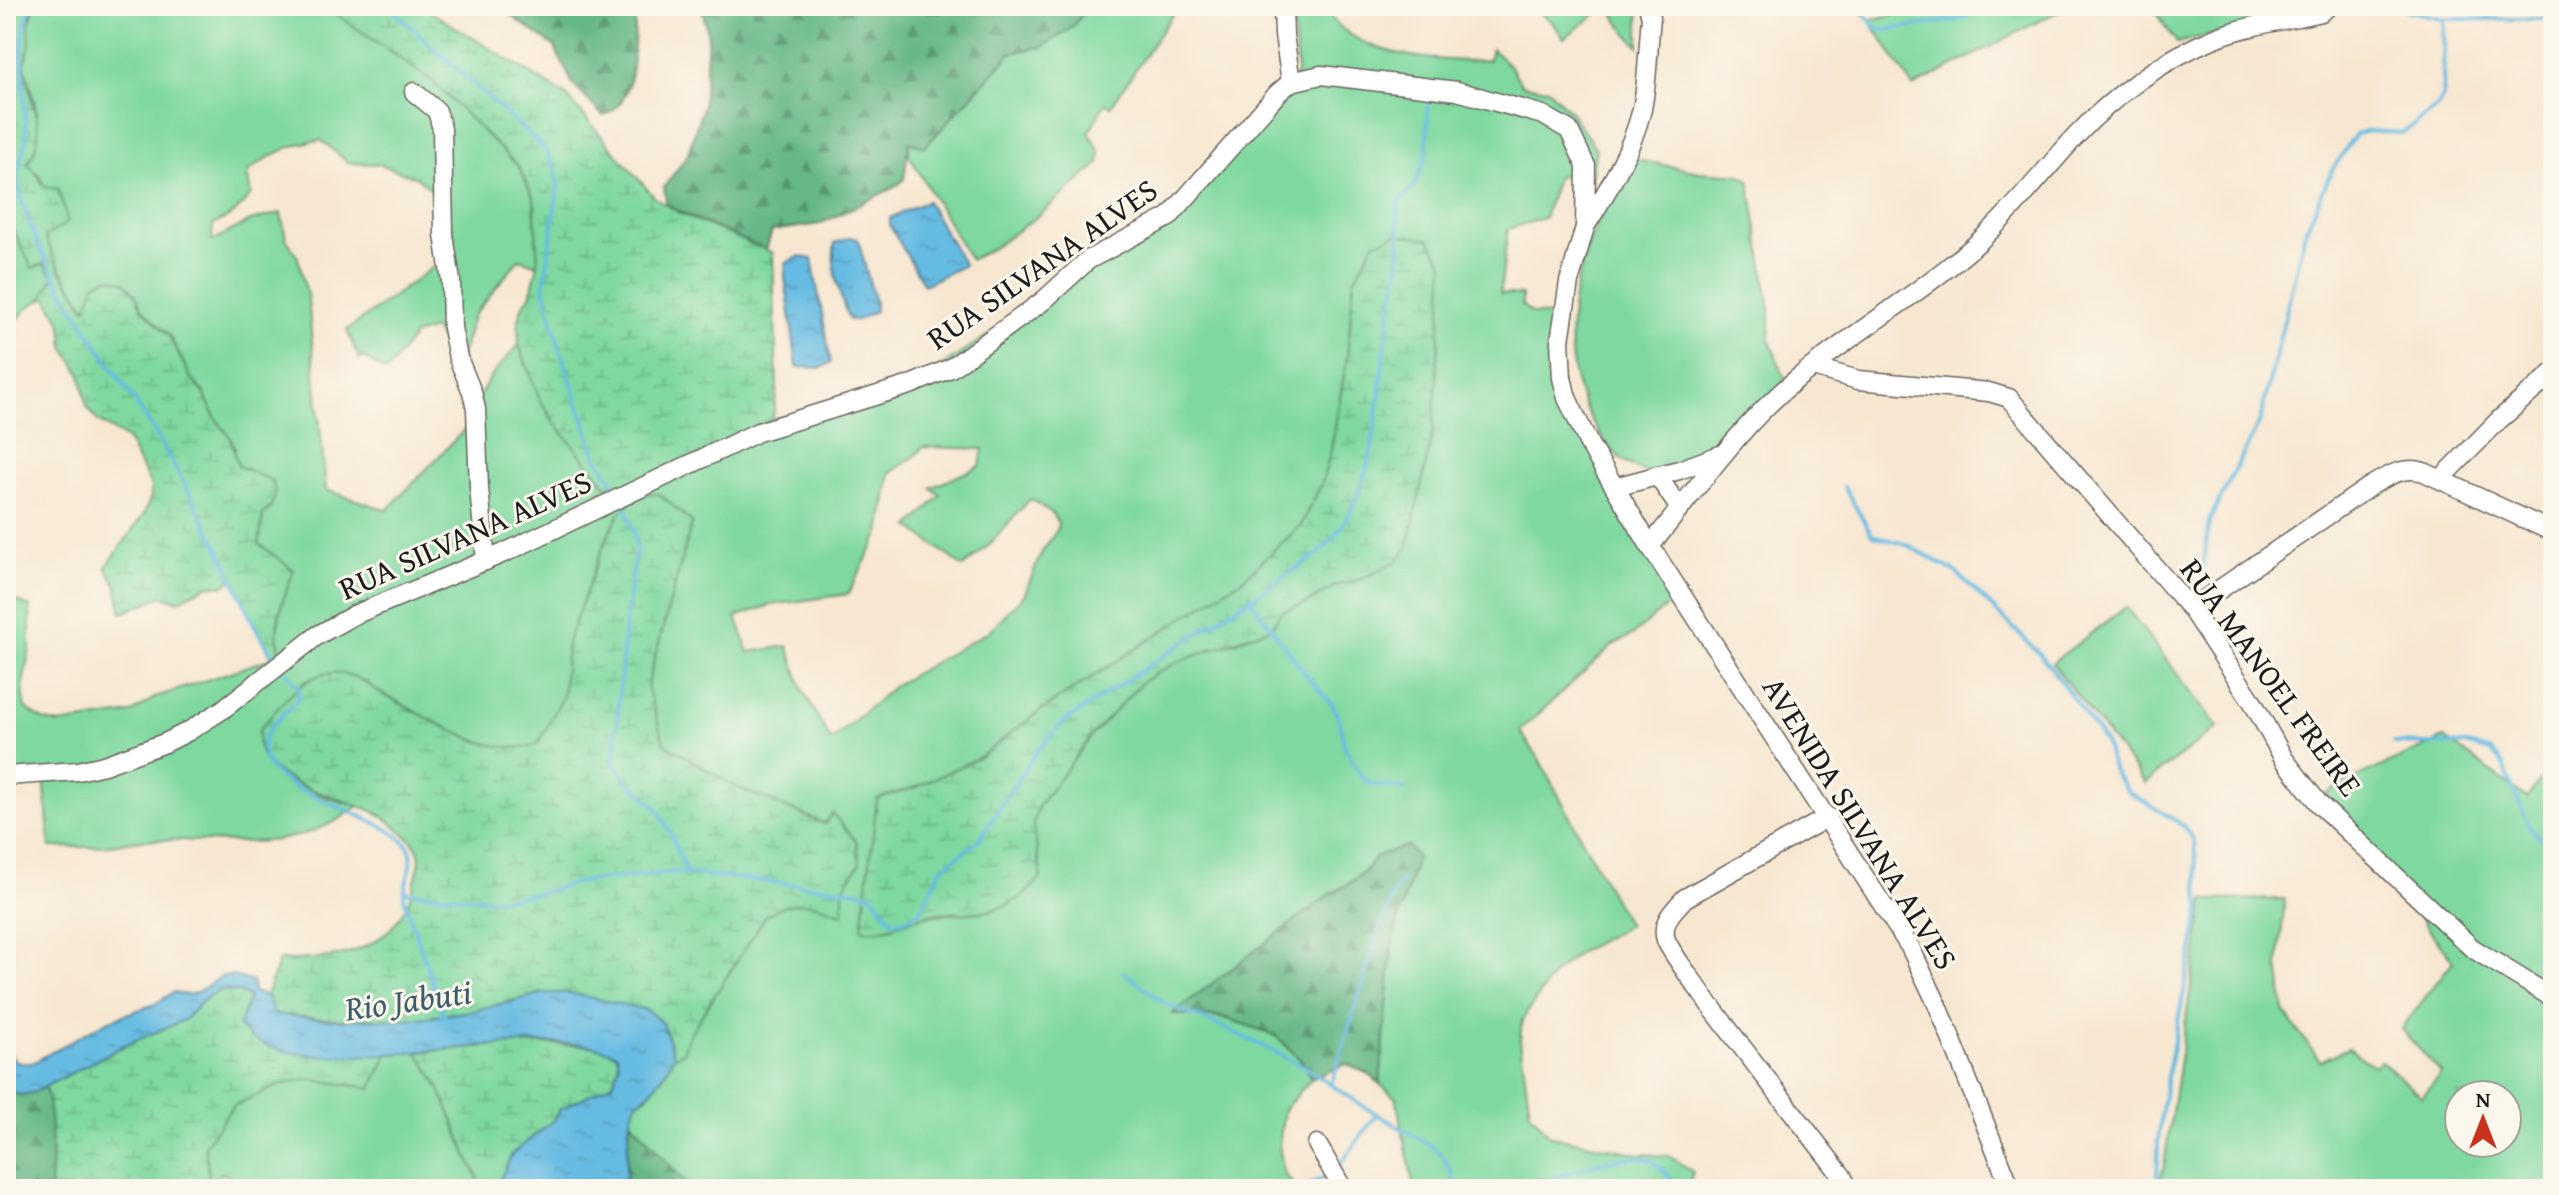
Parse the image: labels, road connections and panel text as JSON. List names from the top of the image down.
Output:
{
  "streets": {
    "street": ["RUA SILVANA ALVES", "RUA MANOEL FREIRE", "AVENIDA SILVANA ALVES"]
  },
  "water": ["Rio Jabuti"],
  "north": "top"
}
